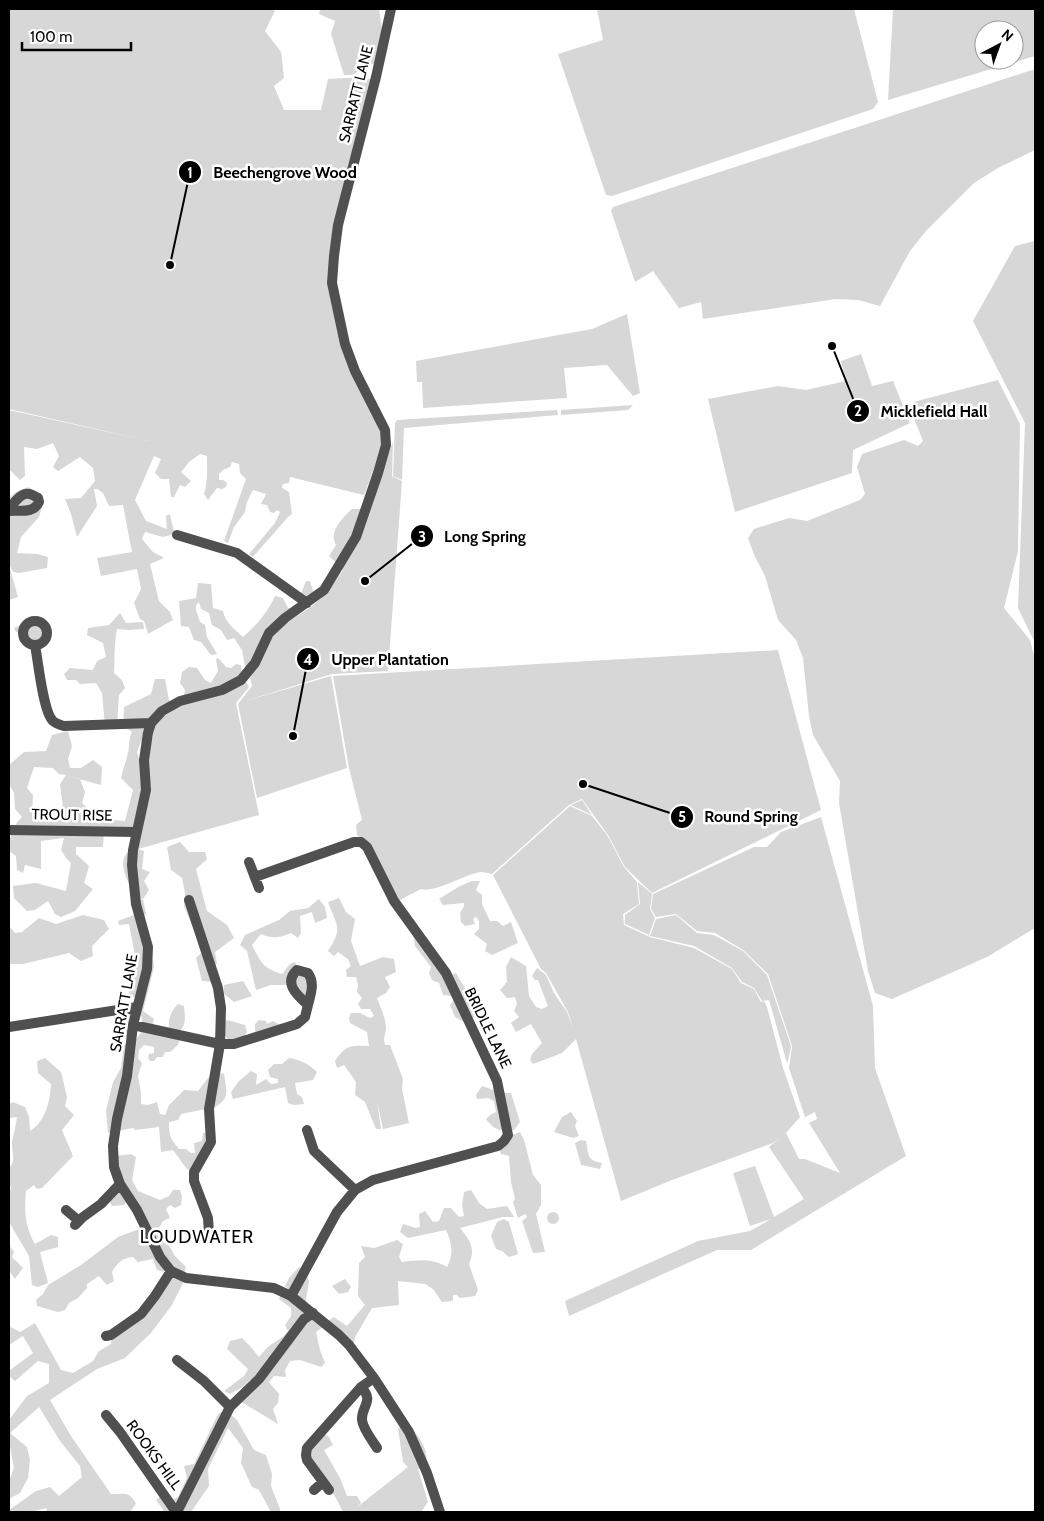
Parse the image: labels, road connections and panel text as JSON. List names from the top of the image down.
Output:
{
  "streets": {
    "street": [
      "SARRATT LANE",
      "TROUT RISE",
      "BRIDLE LANE",
      "ROOKS HILL"
    ]
  },
  "crossings": [
    ["SARRATT LANE", "TROUT RISE"]
  ],
  "districts": ["LOUDWATER"],
  "places": [
    "Beechengrove Wood",
    "Micklefield Hall",
    "Long Spring",
    "Upper Plantation",
    "Round Spring"
  ],
  "scale_bar": "100 m",
  "north": "top right"
}
